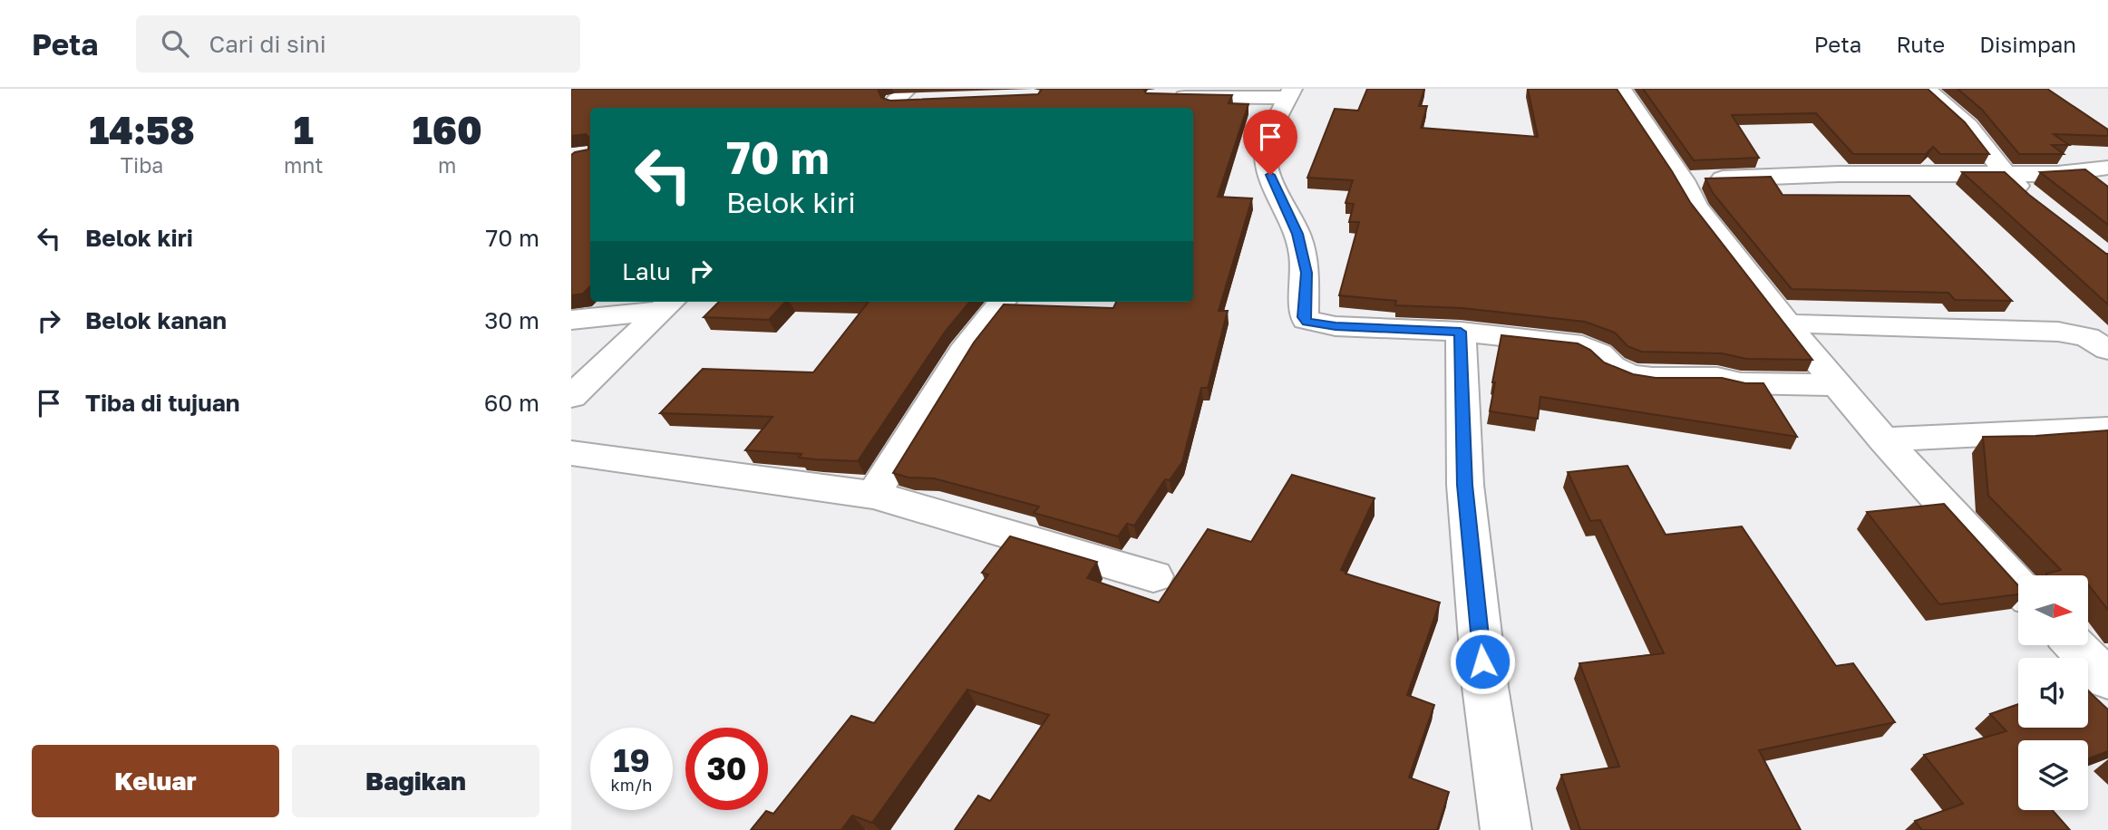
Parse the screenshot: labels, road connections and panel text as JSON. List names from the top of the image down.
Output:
{
  "north": "right",
  "page": {
    "header": "Peta",
    "search": "Cari di sini",
    "nav": ["Peta", "Rute", "Disimpan"],
    "eta": [
      "14:58",
      "Tiba",
      "1",
      "mnt",
      "160",
      "m"
    ],
    "turn": ["70 m", "Belok kiri"],
    "list": [
      {
        "name": "Belok kiri",
        "value": "70 m"
      },
      {
        "name": "Belok kanan",
        "value": "30 m"
      },
      {
        "name": "Tiba di tujuan",
        "value": "60 m"
      }
    ],
    "then": "Lalu",
    "speed": "19 km/h",
    "limit": "30",
    "buttons": ["Keluar", "Bagikan"]
  }
}
